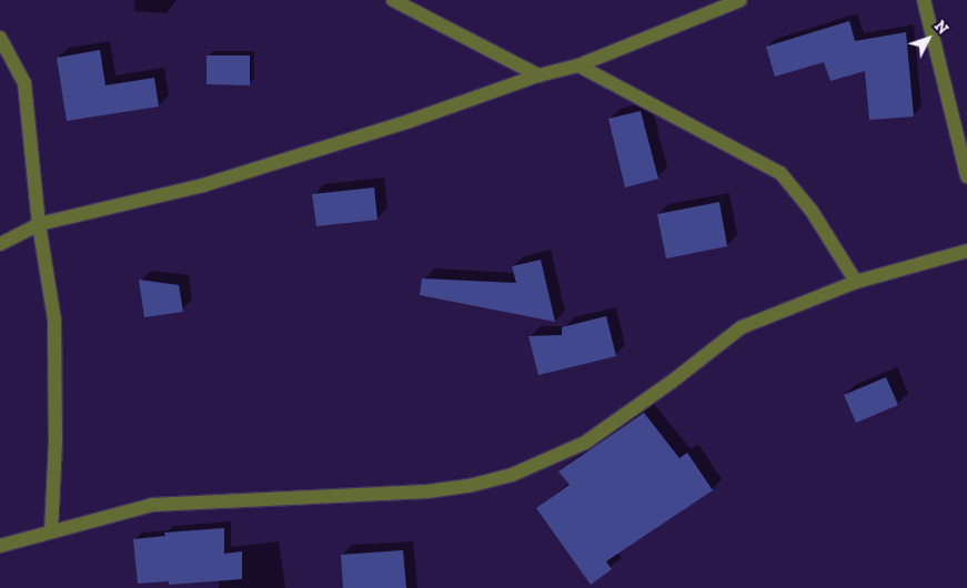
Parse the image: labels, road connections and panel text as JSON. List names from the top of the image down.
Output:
{
  "north": "top right"
}
